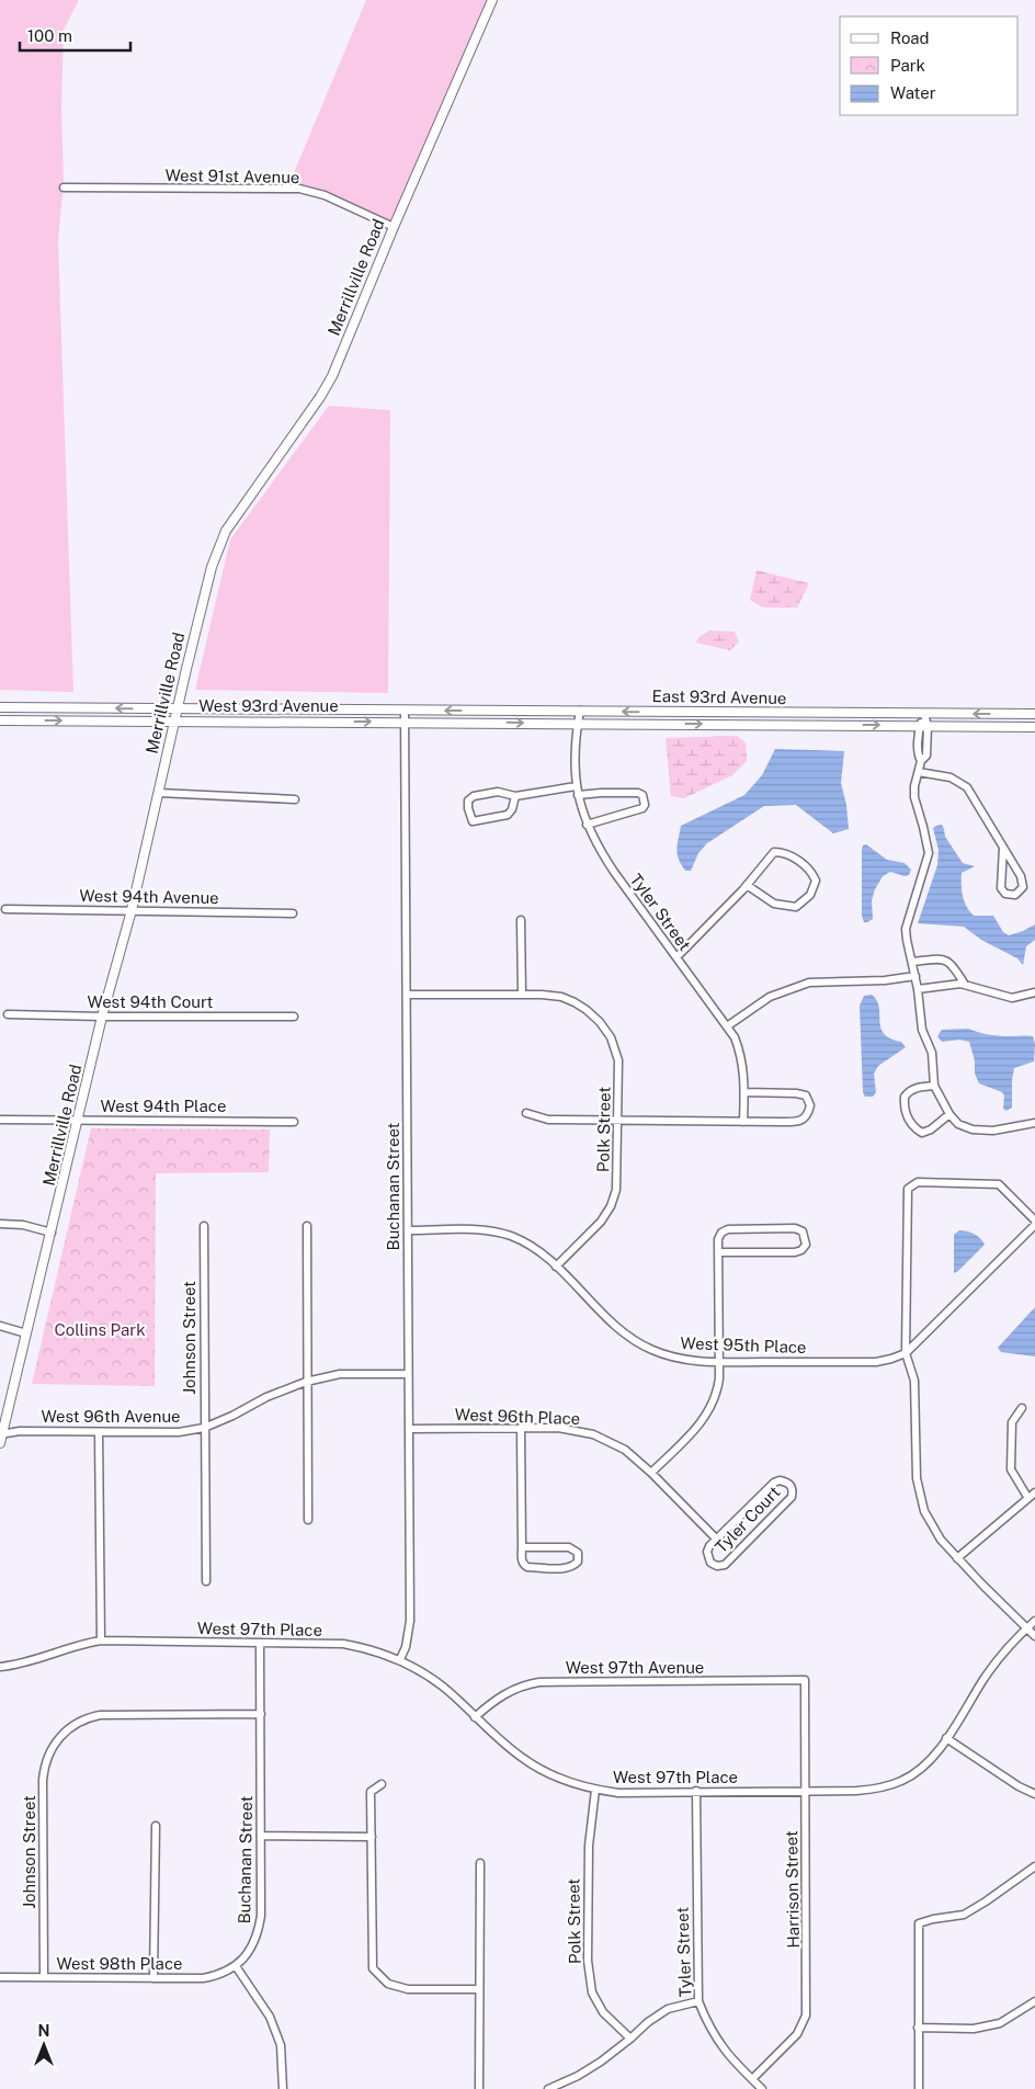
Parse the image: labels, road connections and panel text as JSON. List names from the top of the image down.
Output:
{
  "streets": {
    "street": [
      "West 91st Avenue",
      "Merrillville Road",
      "East 93rd Avenue",
      "West 93rd Avenue",
      "West 94th Avenue",
      "Tyler Street",
      "West 94th Court",
      "West 94th Place",
      "Polk Street",
      "Buchanan Street",
      "Johnson Street",
      "West 95th Place",
      "West 96th Avenue",
      "West 96th Place",
      "Tyler Court",
      "West 97th Place",
      "West 97th Avenue",
      "Harrison Street",
      "West 98th Place"
    ]
  },
  "crossings": [
    ["West 91st Avenue", "Merrillville Road"],
    ["Merrillville Road", "West 93rd Avenue"],
    ["Merrillville Road", "West 94th Avenue"],
    ["Merrillville Road", "West 94th Court"],
    ["Merrillville Road", "West 94th Place"],
    ["Merrillville Road", "West 96th Avenue"],
    ["East 93rd Avenue", "West 93rd Avenue"],
    ["East 93rd Avenue", "Tyler Street"],
    ["East 93rd Avenue", "Buchanan Street"],
    ["West 93rd Avenue", "Buchanan Street"],
    ["Tyler Street", "West 97th Place"],
    ["Tyler Street", "Harrison Street"],
    ["Polk Street", "West 95th Place"],
    ["Polk Street", "West 97th Place"],
    ["Buchanan Street", "Johnson Street"],
    ["Buchanan Street", "West 95th Place"],
    ["Buchanan Street", "West 96th Avenue"],
    ["Buchanan Street", "West 96th Place"],
    ["Buchanan Street", "West 97th Place"],
    ["Buchanan Street", "West 98th Place"],
    ["Johnson Street", "West 96th Avenue"],
    ["Johnson Street", "West 98th Place"],
    ["West 96th Place", "Tyler Court"],
    ["West 97th Place", "West 97th Avenue"],
    ["West 97th Place", "Harrison Street"],
    ["West 97th Avenue", "Harrison Street"]
  ],
  "parks": ["Collins Park"],
  "legend": ["Road", "Park", "Water"],
  "scale_bar": "100 m",
  "north": "top"
}
